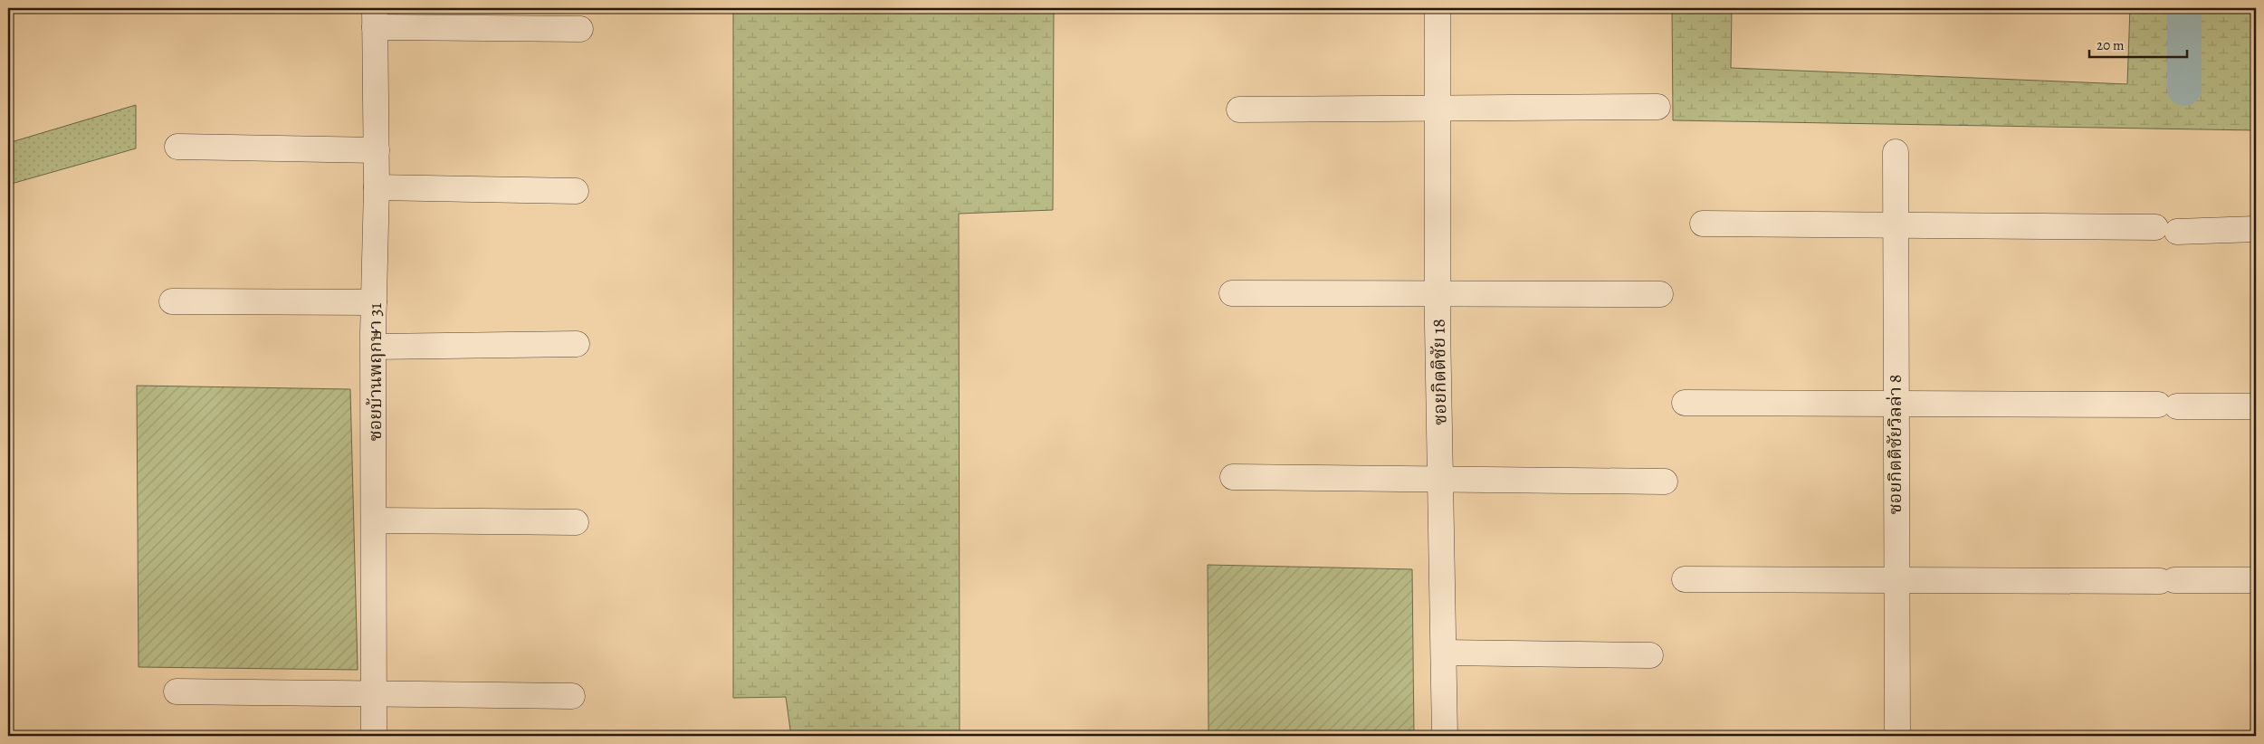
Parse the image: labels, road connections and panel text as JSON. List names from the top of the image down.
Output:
{
  "streets": {
    "street": ["ซอยบ้านพฤกษา 31", "ซอยกิตติชัย 18", "ซอยกิตติชัยวิลล่า 8"]
  },
  "scale_bar": "20 m"
}
